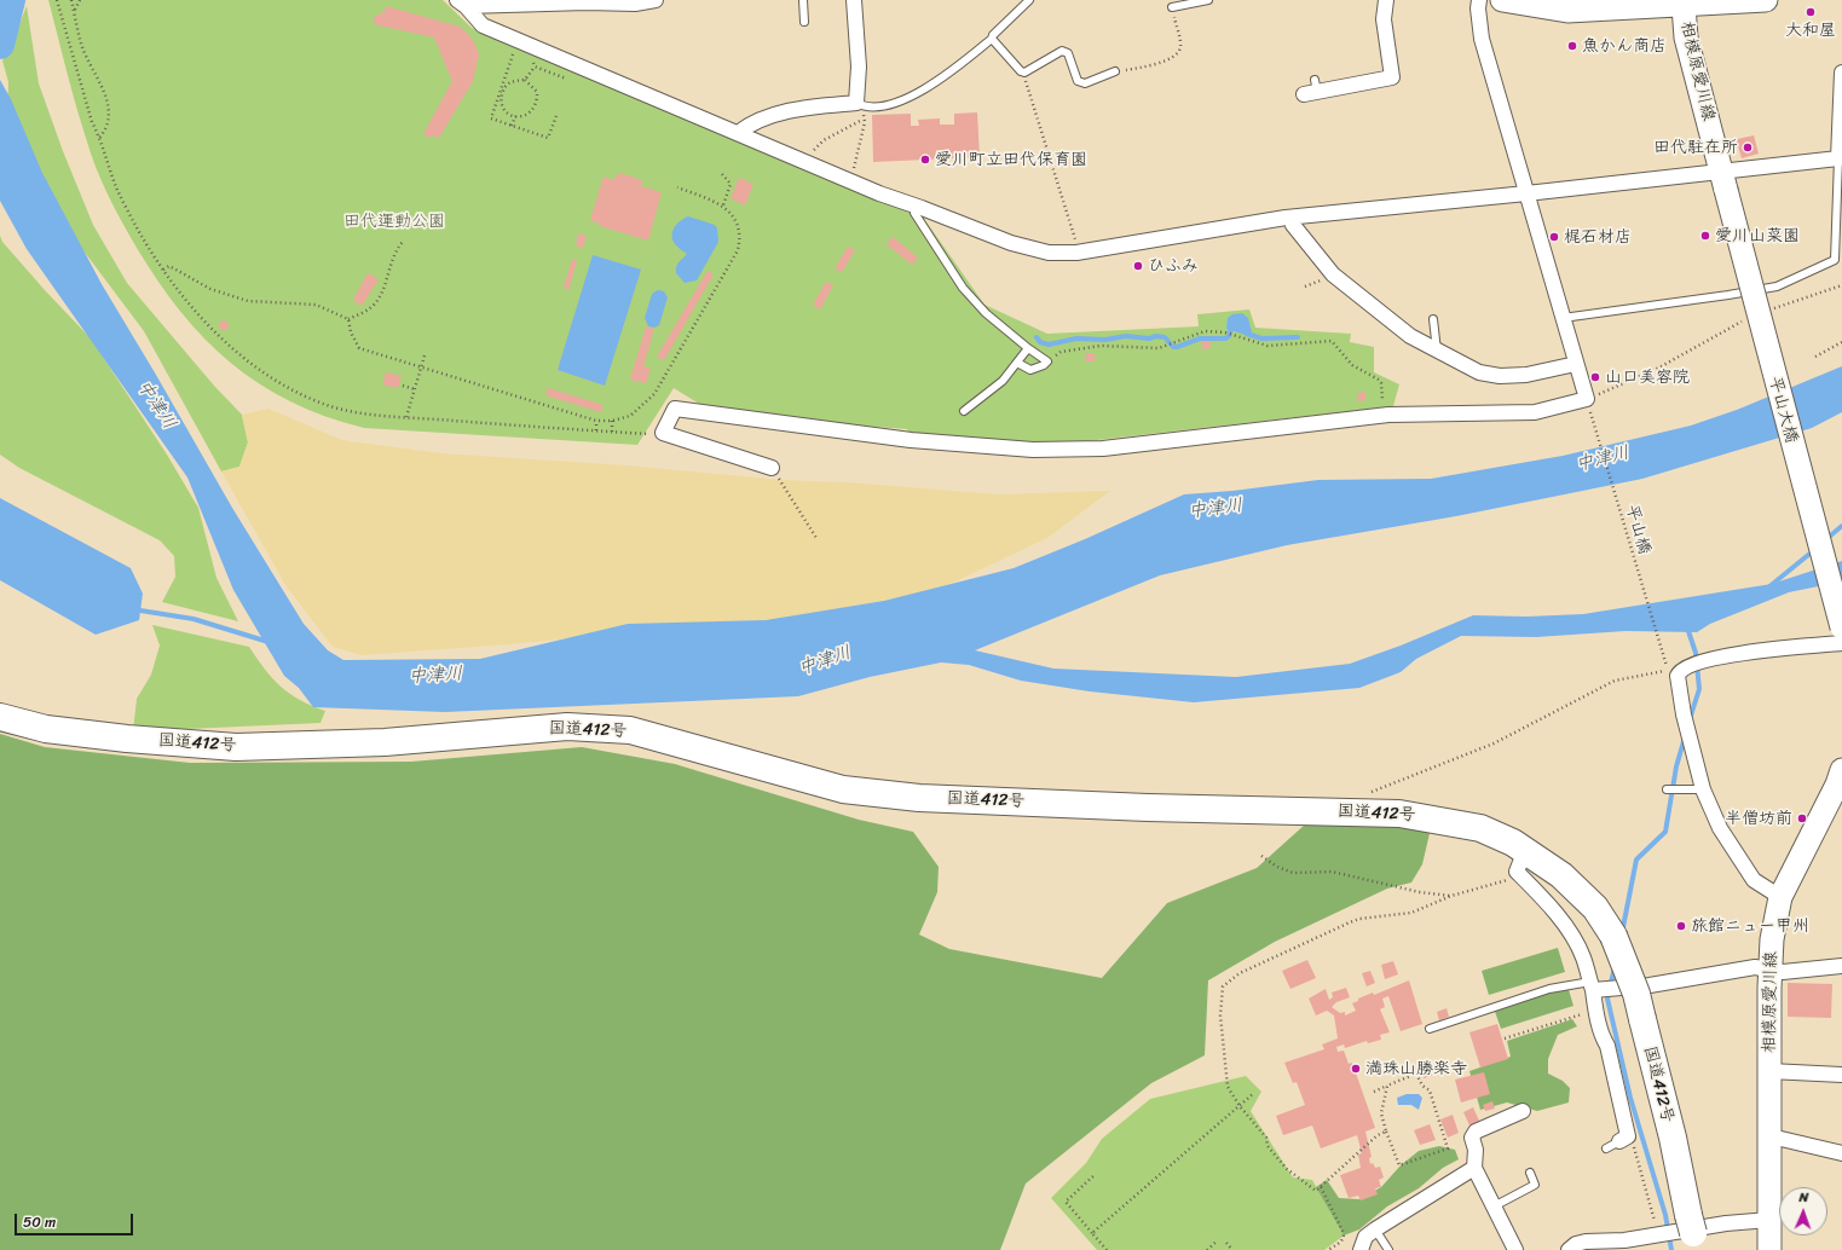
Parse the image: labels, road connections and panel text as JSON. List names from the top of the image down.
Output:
{
  "streets": {
    "highway": ["国道412号"],
    "main road": ["相模原愛川線", "平山大橋"],
    "path": ["平山橋"]
  },
  "crossings": [
    ["相模原愛川線", "平山大橋"]
  ],
  "water": ["中津川"],
  "parks": ["田代運動公園"],
  "places": [
    "大和屋",
    "魚かん商店",
    "田代駐在所",
    "愛川町立田代保育園",
    "愛川山菜園",
    "梶石材店",
    "ひふみ",
    "山口美容院",
    "半僧坊前",
    "旅館ニュー甲州",
    "満珠山勝楽寺"
  ],
  "scale_bar": "50 m",
  "north": "top"
}
